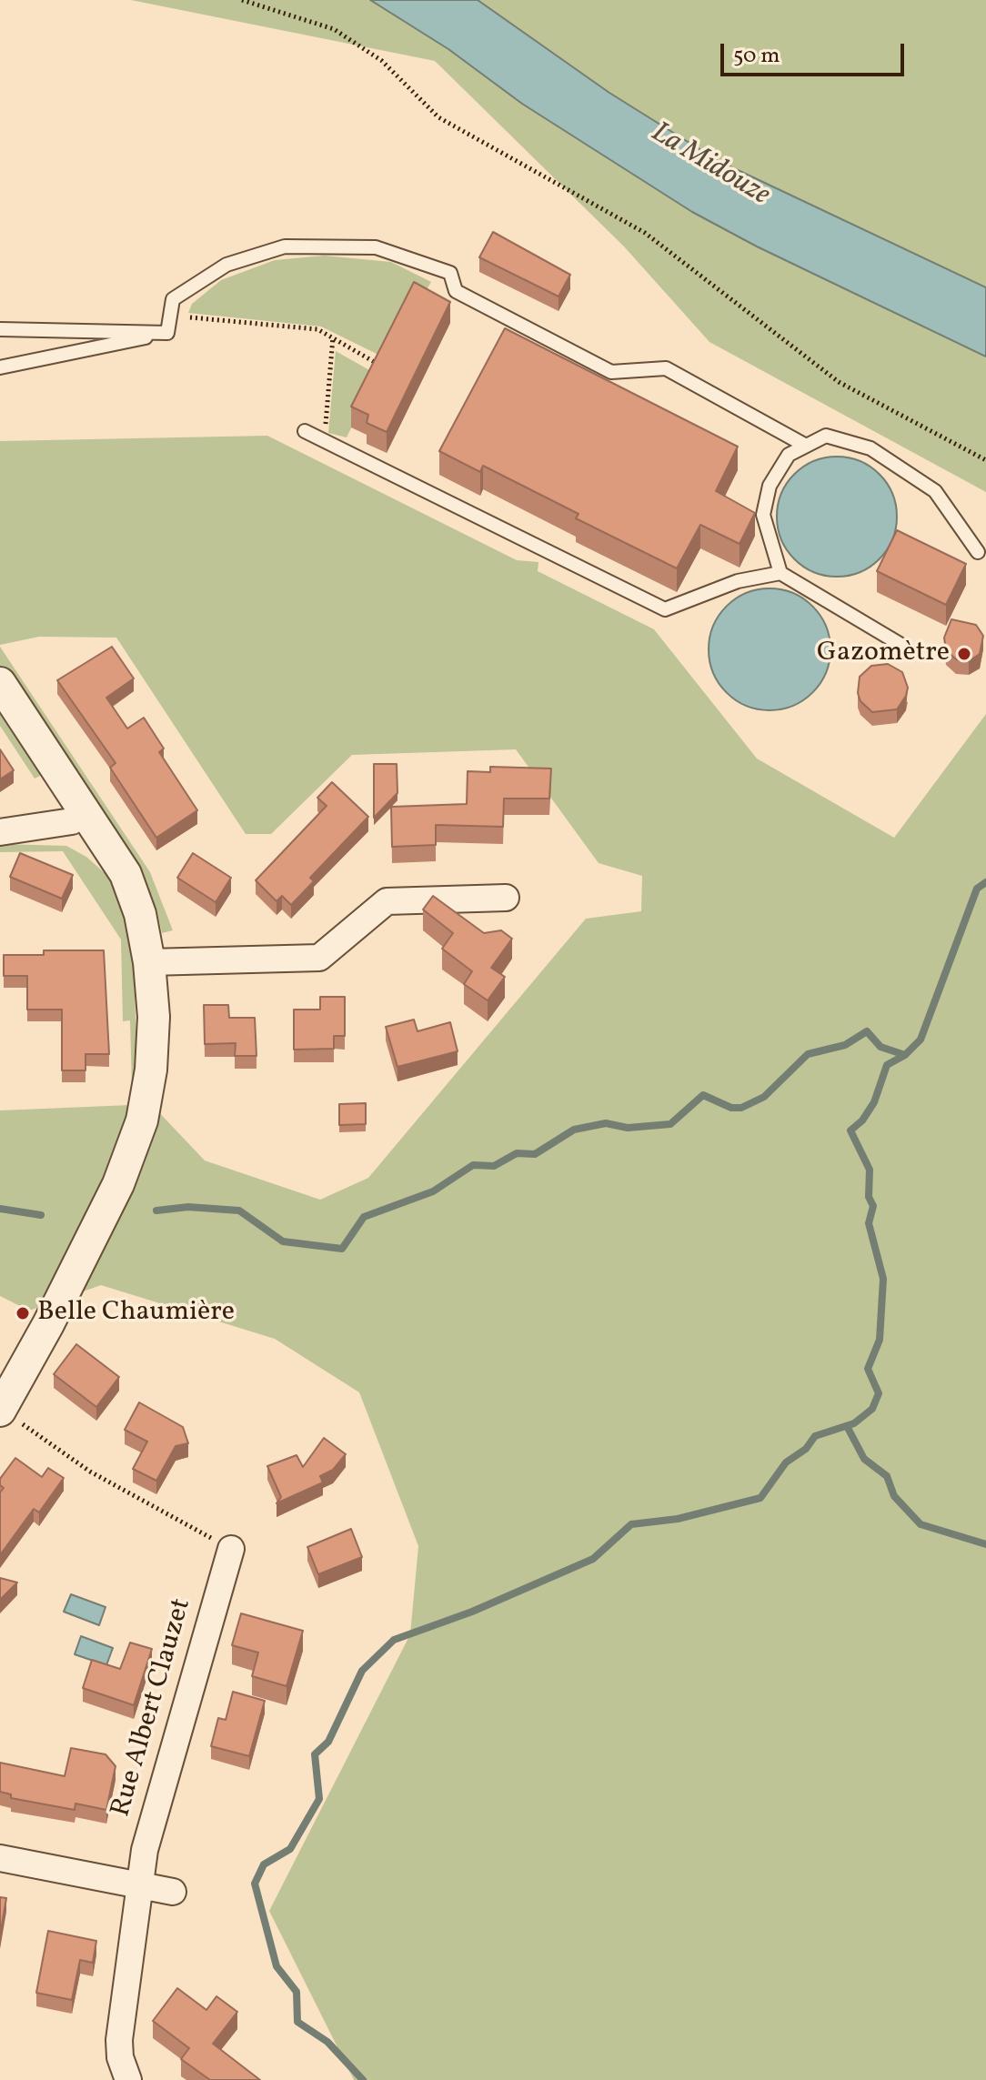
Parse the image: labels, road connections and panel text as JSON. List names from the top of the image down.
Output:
{
  "streets": {
    "street": ["Rue Albert Clauzet"]
  },
  "water": ["La Midouze"],
  "places": ["Gazomètre", "Belle Chaumière"],
  "scale_bar": "50 m"
}
